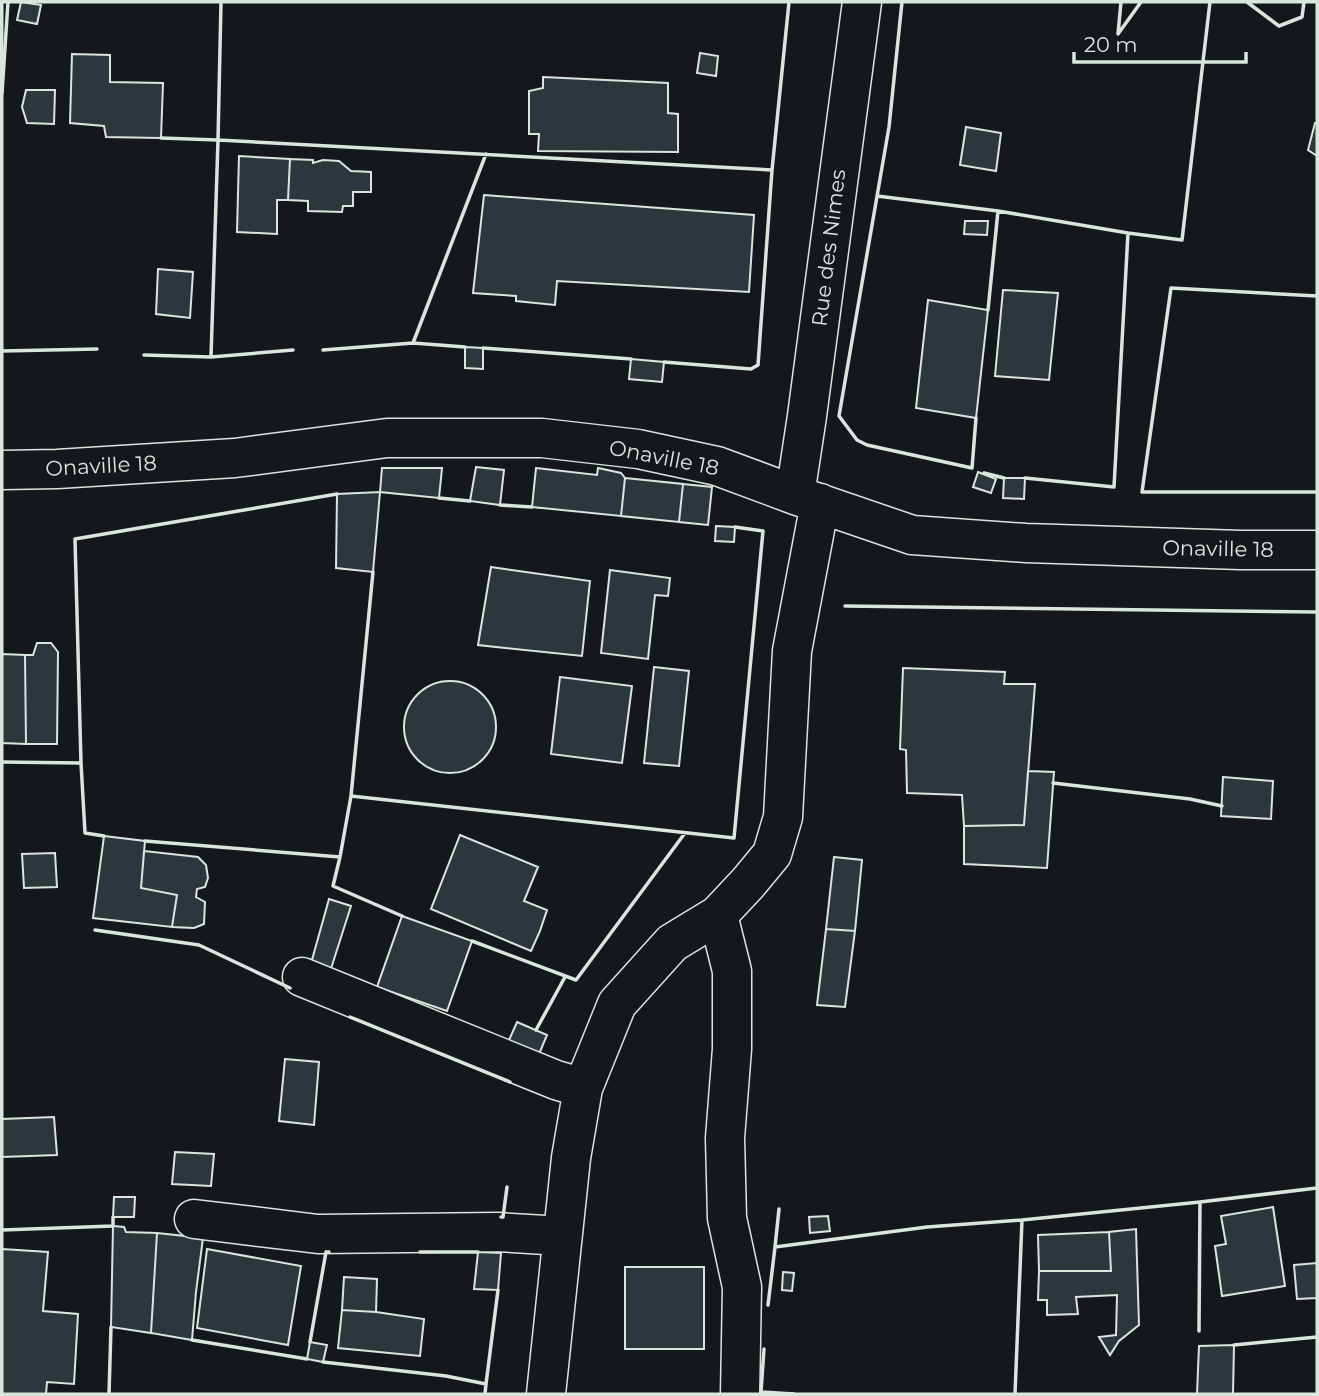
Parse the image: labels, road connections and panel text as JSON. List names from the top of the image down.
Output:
{
  "streets": {
    "street": ["Rue des Nimes", "Onaville 18"]
  },
  "crossings": [
    ["Rue des Nimes", "Onaville 18"]
  ],
  "scale_bar": "20 m"
}
